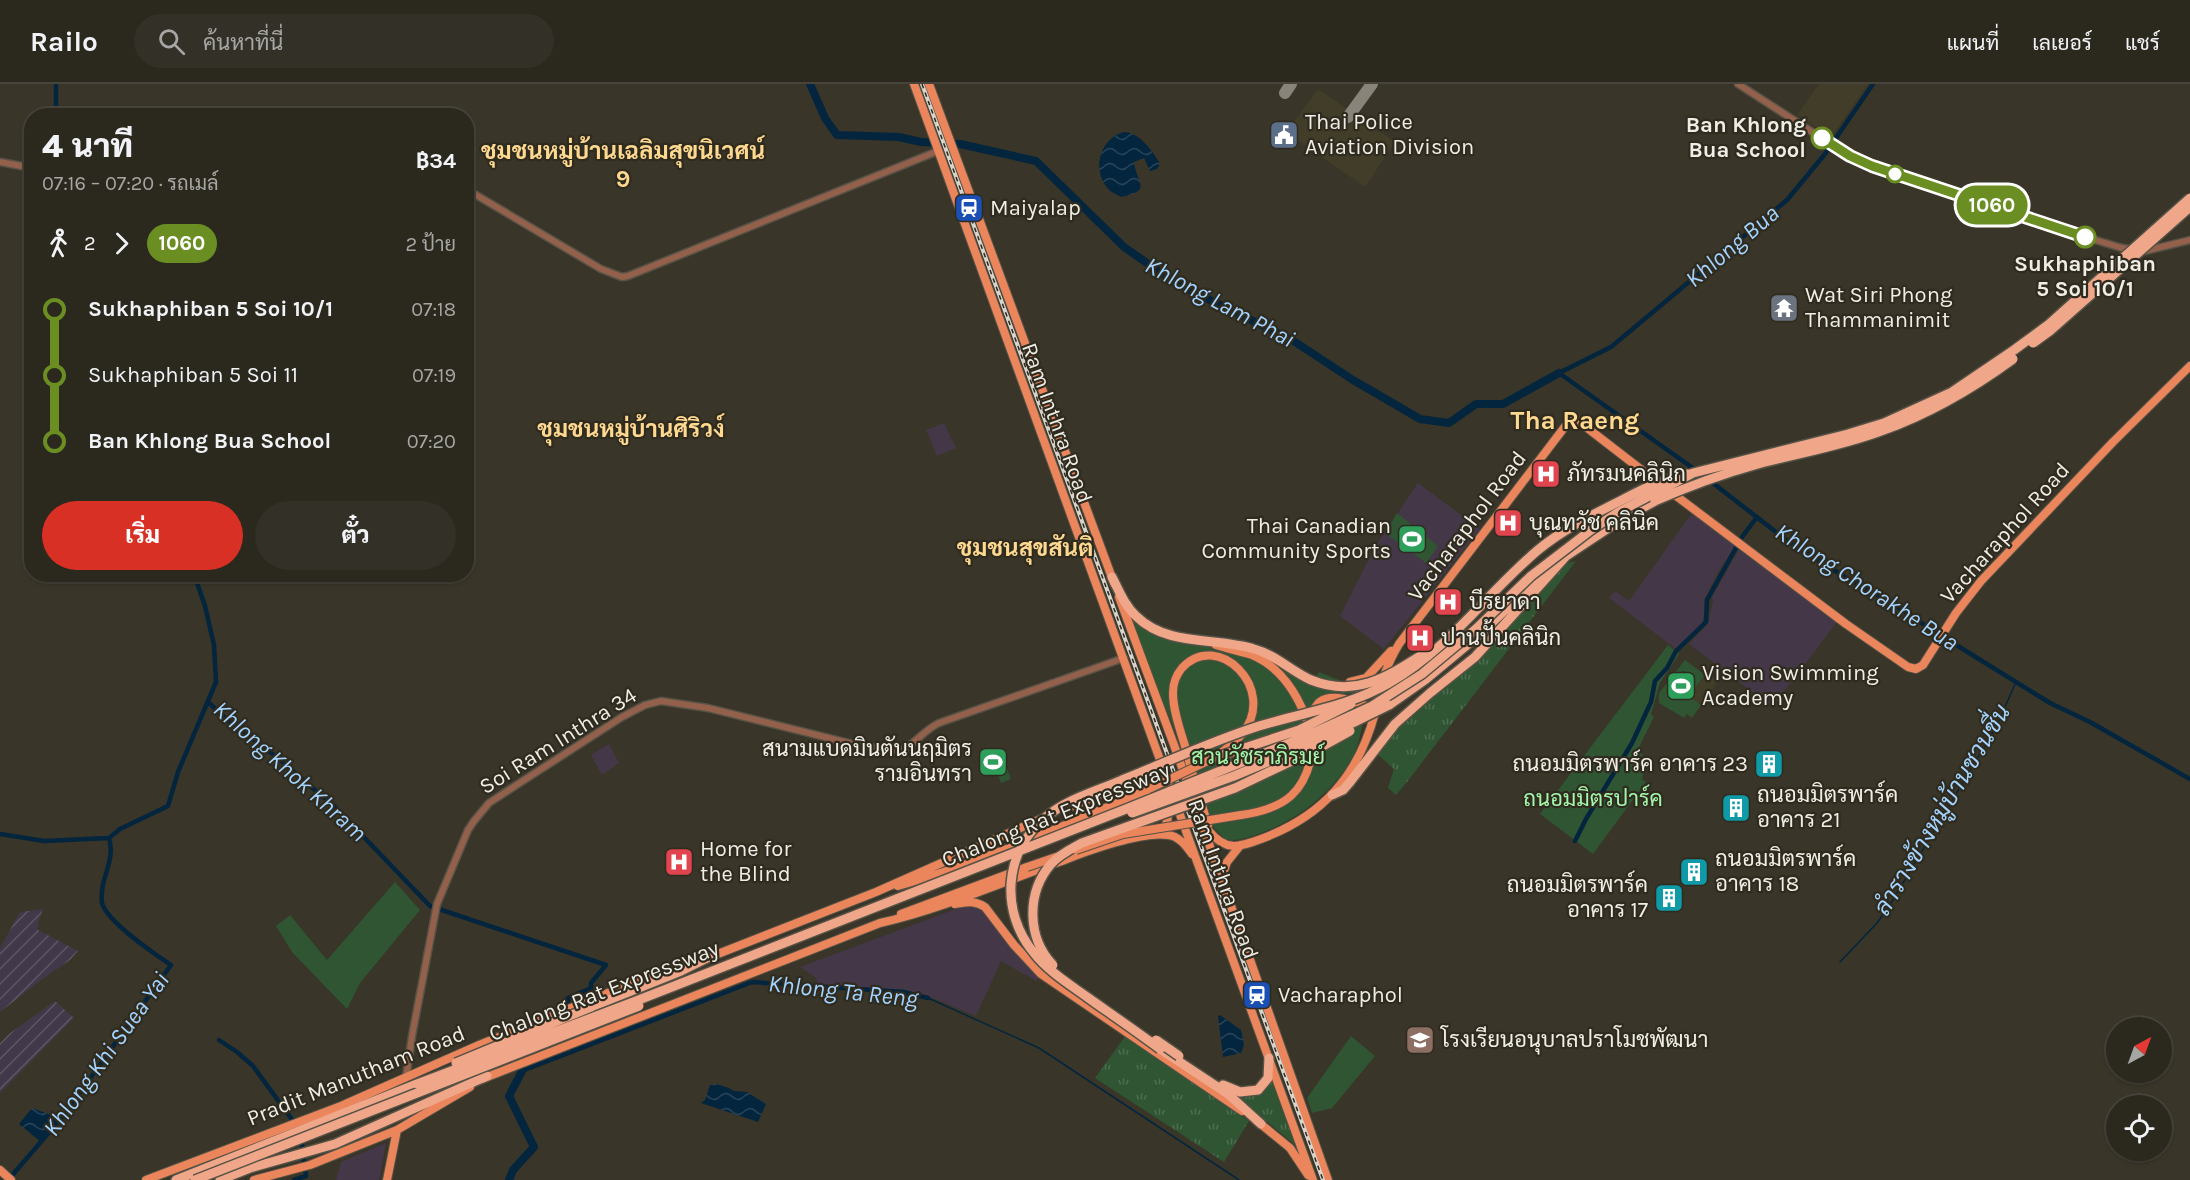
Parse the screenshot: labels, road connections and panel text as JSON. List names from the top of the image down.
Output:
{
  "streets": {
    "highway": ["Chalong Rat Expressway"],
    "main road": ["Ram Inthra Road", "Vacharaphol Road", "Pradit Manutham Road"],
    "street": ["Soi Ram Inthra 34"]
  },
  "crossings": [
    ["Ram Inthra Road", "Soi Ram Inthra 34"],
    ["Ram Inthra Road", "Pradit Manutham Road"],
    ["Soi Ram Inthra 34", "Pradit Manutham Road"]
  ],
  "districts": [
    "ชุมชนหมู่บ้านเฉลิมสุขนิเวศน์ 9",
    "Tha Raeng",
    "ชุมชนหมู่บ้านศิริวง์",
    "ชุมชนสุขสันติ"
  ],
  "water": [
    "Khlong Bua",
    "Khlong Lam Phai",
    "Khlong Chorakhe Bua",
    "Khlong Khok Khram",
    "ลำรางข้างหมู่บ้านชวนชื่น",
    "Khlong Ta Reng",
    "Khlong Khi Suea Yai"
  ],
  "parks": ["สวนวัชราภิรมย์", "ถนอมมิตรปาร์ค"],
  "places": {
    "public building": ["Thai Police Aviation Division"],
    "other": ["Ban Khlong Bua School", "Sukhaphiban 5 Soi 10/1"],
    "station": ["Maiyalap", "Vacharaphol"],
    "temple": ["Wat Siri Phong Thammanimit"],
    "hospital": [
      "ภัทรมนคลินิก",
      "บุณทวัช คลินิค",
      "บีรยาดา",
      "ปานปั้นคลินิก",
      "Home for the Blind"
    ],
    "sports": ["Thai Canadian Community Sports", "Vision Swimming Academy", "สนามแบดมินตันนฤมิตร รามอินทรา"],
    "building": [
      "ถนอมมิตรพาร์ค อาคาร 23",
      "ถนอมมิตรพาร์ค อาคาร 21",
      "ถนอมมิตรพาร์ค อาคาร 18",
      "ถนอมมิตรพาร์ค อาคาร 17"
    ],
    "school or university": ["โรงเรียนอนุบาลปราโมชพัฒนา"]
  },
  "lines": ["bus line 1060"],
  "north": "top right",
  "page": {
    "header": "Railo",
    "search": "ค้นหาที่นี่",
    "nav": ["แผนที่", "เลเยอร์", "แชร์"],
    "on_map": "1060",
    "heading": ["4 นาที", "07:16 – 07:20 · รถเมล์", "฿34"],
    "legs": ["2", "1060", "2 ป้าย"],
    "list": [
      {
        "name": "Sukhaphiban 5 Soi 10/1",
        "value": "07:18"
      },
      {
        "name": "Sukhaphiban 5 Soi 11",
        "value": "07:19"
      },
      {
        "name": "Ban Khlong Bua School",
        "value": "07:20"
      }
    ],
    "buttons": ["เริ่ม", "ตั๋ว"]
  }
}
